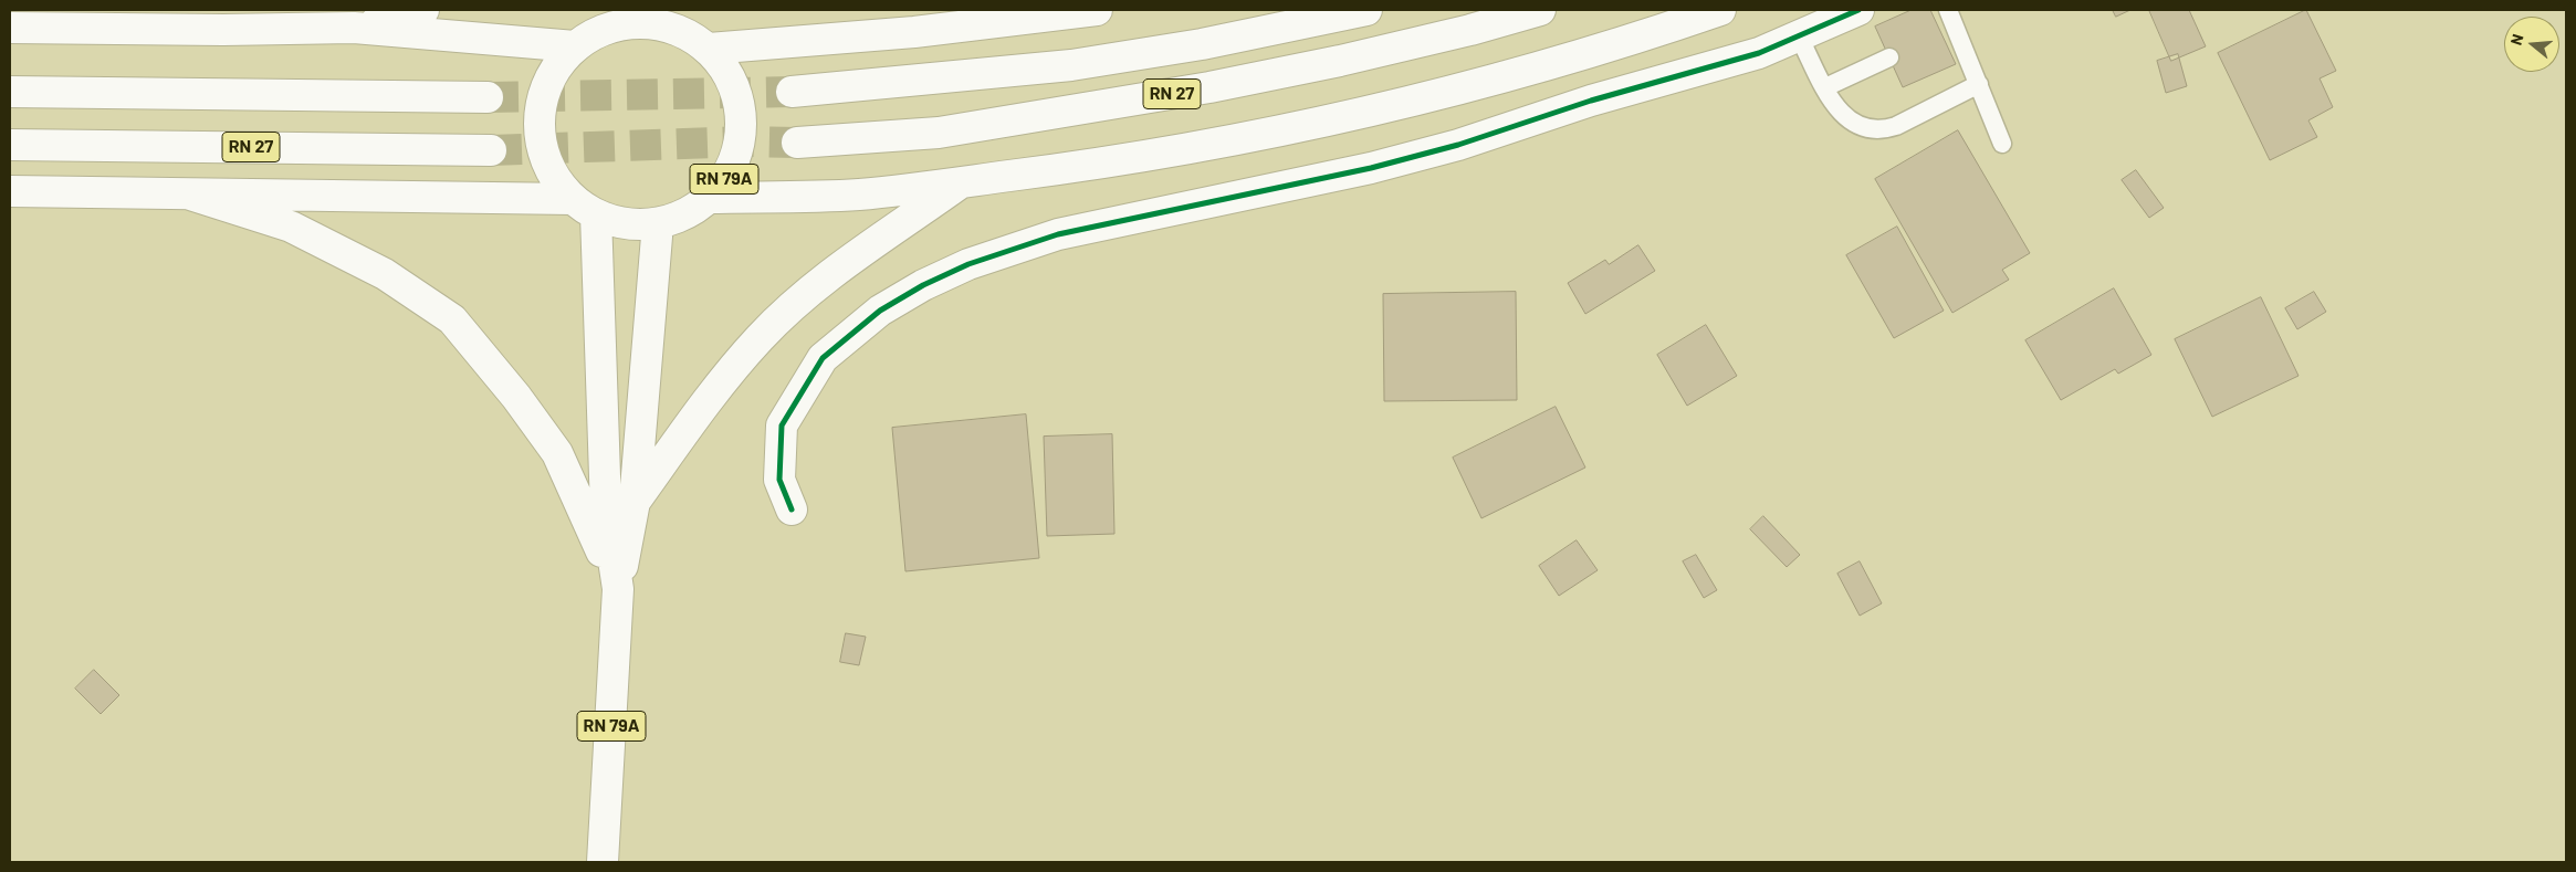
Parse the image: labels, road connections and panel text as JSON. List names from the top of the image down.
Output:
{
  "streets": {
    "main road": ["RN 27", "RN 79A"]
  },
  "north": "left"
}
